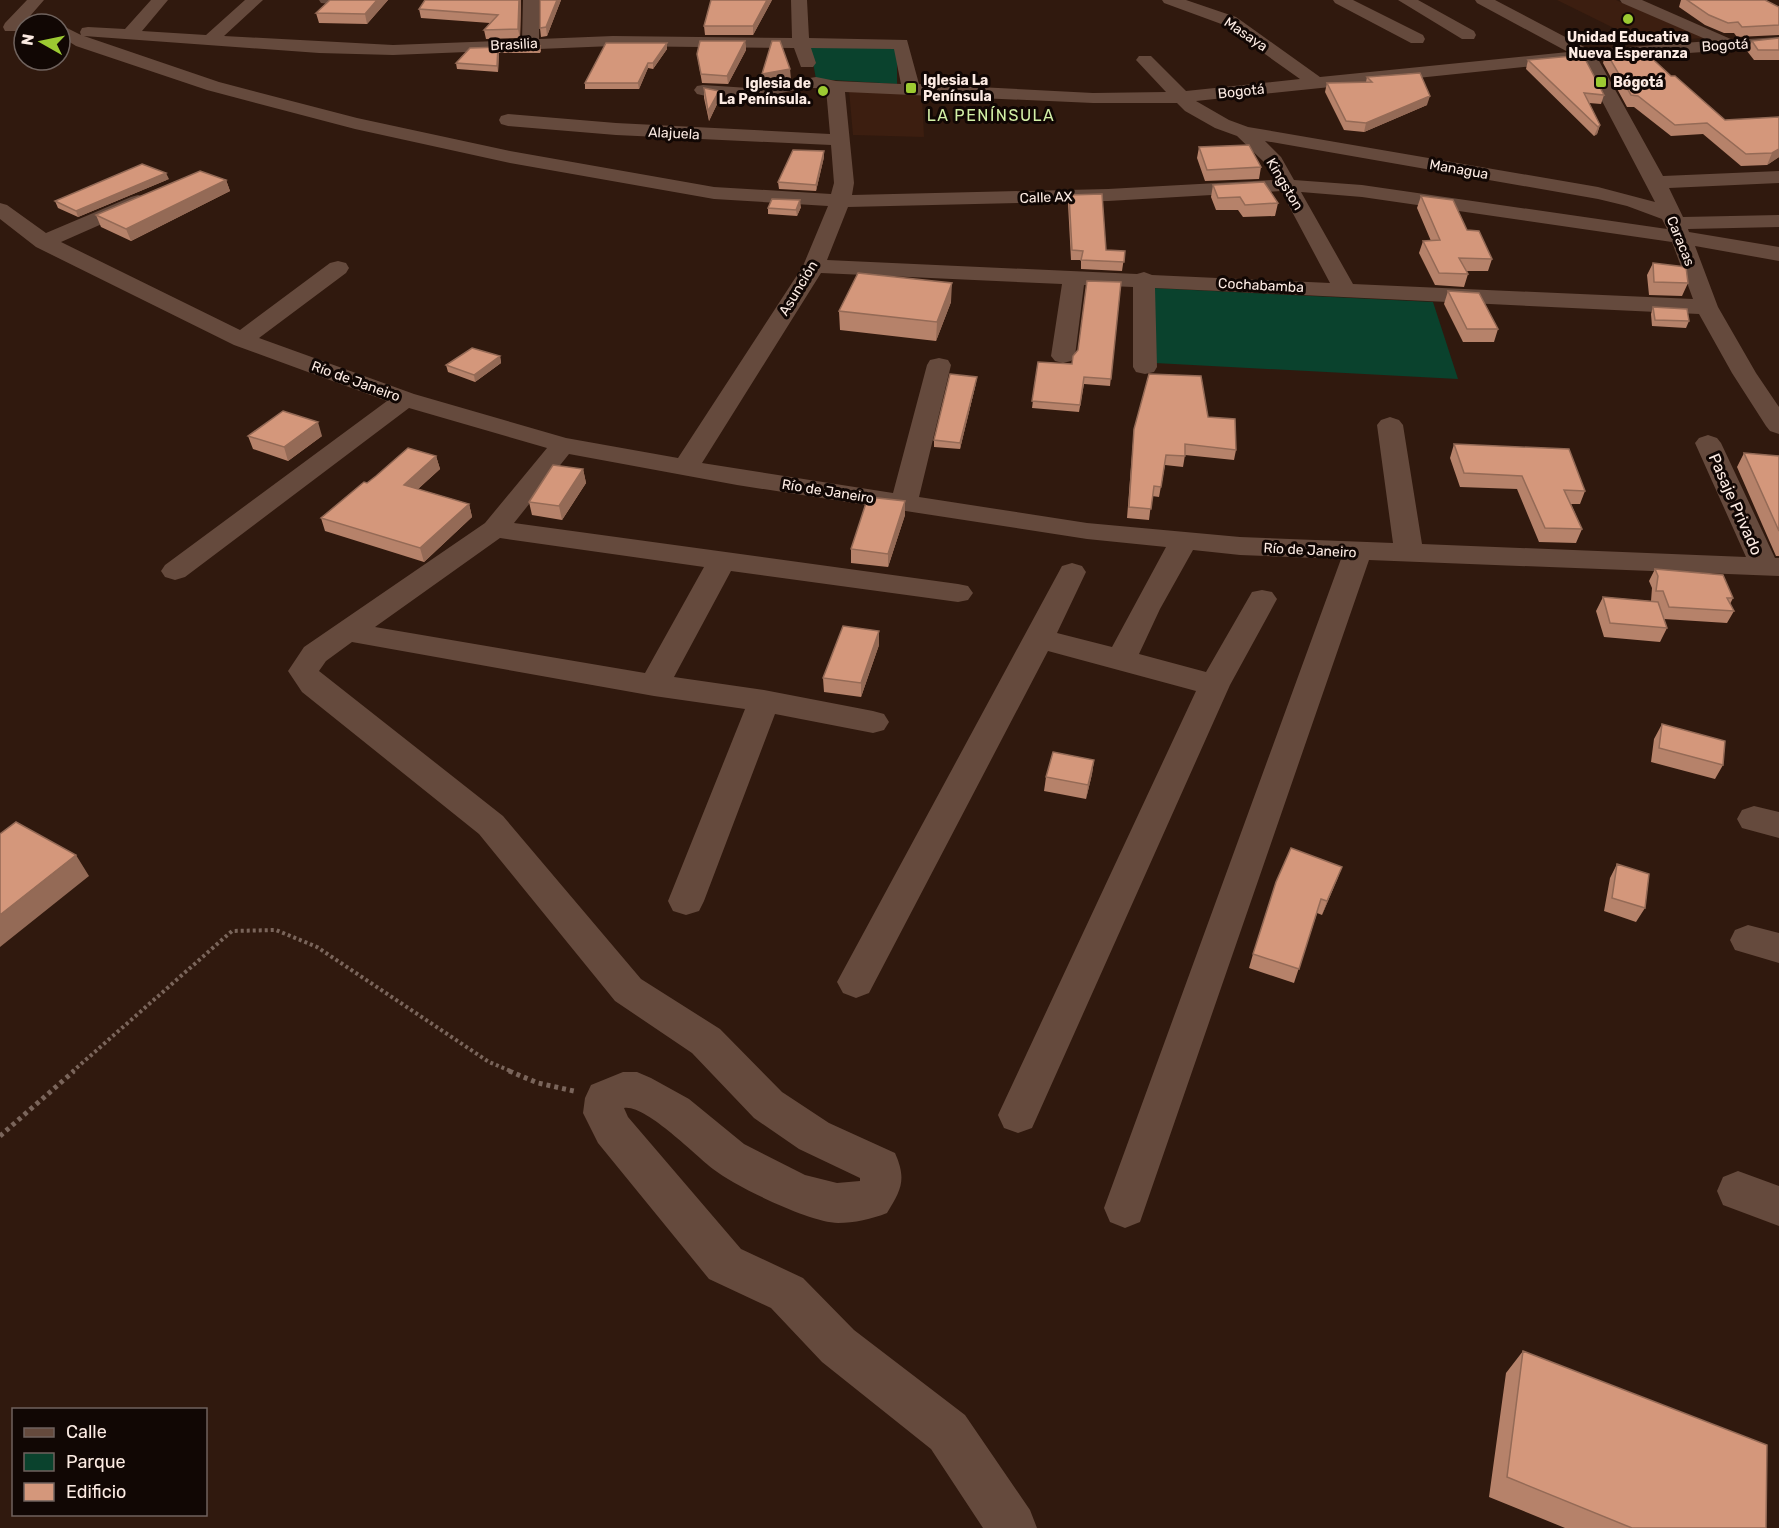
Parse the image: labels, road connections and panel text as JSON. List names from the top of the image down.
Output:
{
  "streets": {
    "street": [
      "Masaya",
      "Brasilia",
      "Bogotá",
      "Alajuela",
      "Managua",
      "Kingston",
      "Calle AX",
      "Caracas",
      "Cochabamba",
      "Asunción",
      "Río de Janeiro",
      "Pasaje Privado"
    ]
  },
  "crossings": [
    ["Masaya", "Bogotá"],
    ["Brasilia", "Bogotá"],
    ["Bogotá", "Kingston"],
    ["Bogotá", "Caracas"],
    ["Bogotá", "Asunción"],
    ["Alajuela", "Asunción"],
    ["Managua", "Kingston"],
    ["Managua", "Calle AX"],
    ["Managua", "Caracas"],
    ["Kingston", "Calle AX"],
    ["Kingston", "Cochabamba"],
    ["Calle AX", "Caracas"],
    ["Calle AX", "Asunción"],
    ["Caracas", "Cochabamba"],
    ["Cochabamba", "Asunción"],
    ["Asunción", "Río de Janeiro"],
    ["Río de Janeiro", "Pasaje Privado"]
  ],
  "districts": ["LA PENÍNSULA"],
  "places": {
    "other": ["Unidad Educativa Nueva Esperanza", "Iglesia de La Península."],
    "transit": ["Bógotá", "Iglesia La Península"]
  },
  "legend": ["Calle", "Parque", "Edificio"],
  "north": "left"
}
